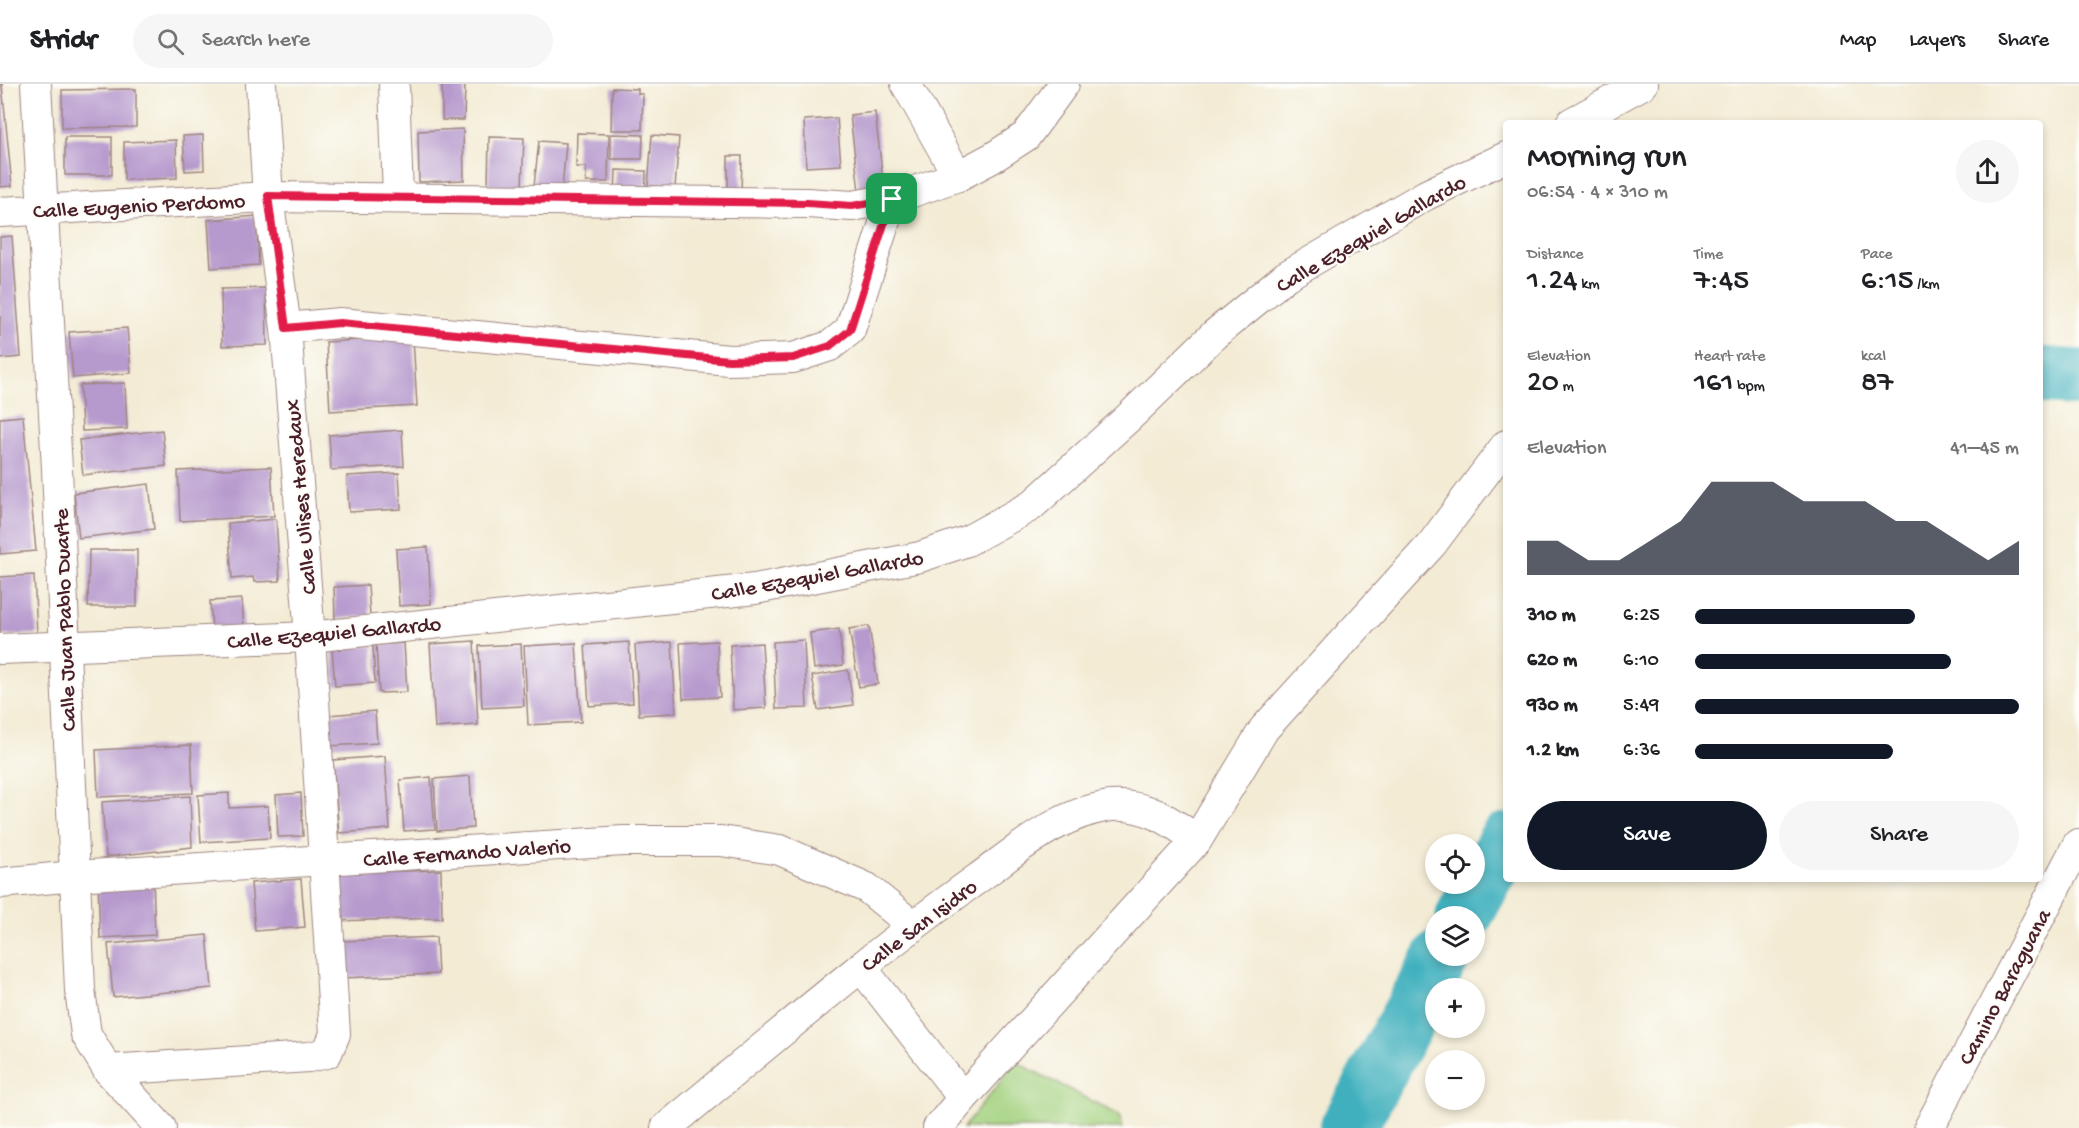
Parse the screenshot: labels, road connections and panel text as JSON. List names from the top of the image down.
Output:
{
  "streets": {
    "street": [
      "Calle Eugenio Perdomo",
      "Calle Ezequiel Gallardo",
      "Calle Ulises Heredaux",
      "Calle Juan Pablo Duarte",
      "Calle Fernando Valerio",
      "Calle San Isidro",
      "Camino Baraguana"
    ]
  },
  "crossings": [
    ["Calle Eugenio Perdomo", "Calle Ulises Heredaux"],
    ["Calle Eugenio Perdomo", "Calle Juan Pablo Duarte"],
    ["Calle Ezequiel Gallardo", "Calle Ulises Heredaux"],
    ["Calle Ezequiel Gallardo", "Calle Juan Pablo Duarte"],
    ["Calle Ulises Heredaux", "Calle Juan Pablo Duarte"],
    ["Calle Ulises Heredaux", "Calle Fernando Valerio"],
    ["Calle Juan Pablo Duarte", "Calle Fernando Valerio"],
    ["Calle Fernando Valerio", "Calle San Isidro"]
  ],
  "page": {
    "header": "Stridr",
    "search": "Search here",
    "nav": ["Map", "Layers", "Share"],
    "heading": ["Morning run", "06:54 · 4 × 310 m"],
    "stats": [
      ["Distance", "1.24 km"],
      ["Time", "7:45"],
      ["Pace", "6:15 /km"],
      ["Elevation", "20 m"],
      ["Heart rate", "161 bpm"],
      ["kcal", "87"]
    ],
    "chart": ["Elevation", "41–45 m"],
    "list": [
      {
        "name": "310 m",
        "note": "6:25"
      },
      {
        "name": "620 m",
        "note": "6:10"
      },
      {
        "name": "930 m",
        "note": "5:49"
      },
      {
        "name": "1.2 km",
        "note": "6:36"
      }
    ],
    "buttons": ["Save", "Share"],
    "map_buttons": ["+", "−"]
  }
}
